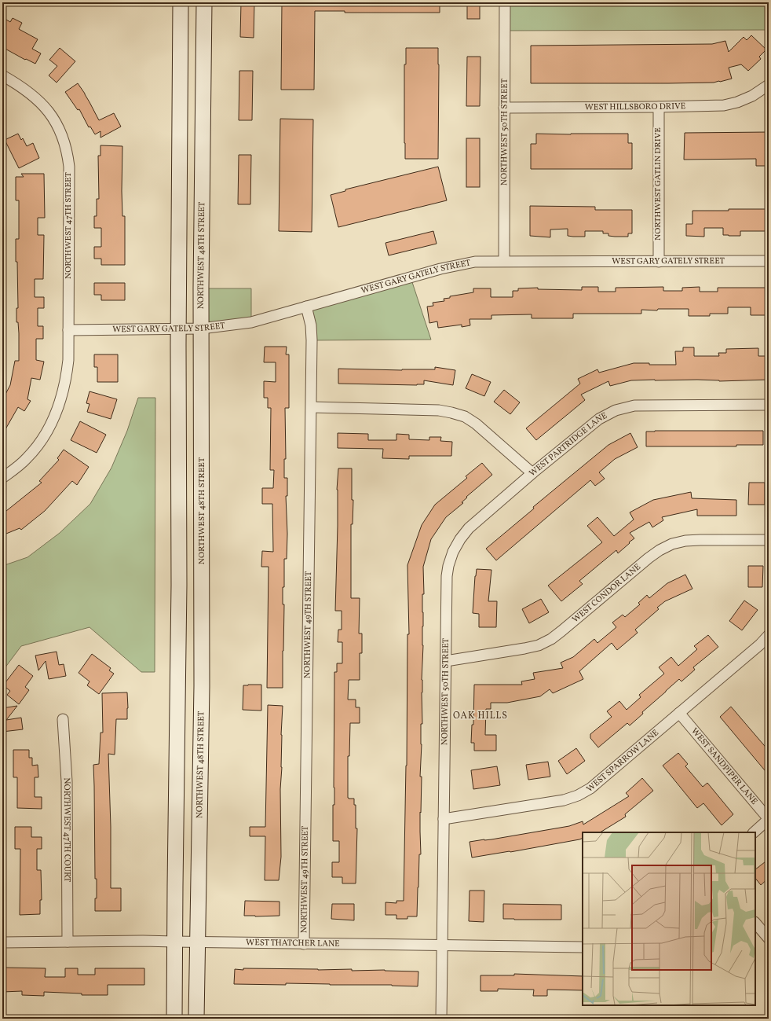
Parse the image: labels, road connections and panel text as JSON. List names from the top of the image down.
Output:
{
  "streets": {
    "main road": ["NORTHWEST 48TH STREET"],
    "street": [
      "WEST HILLSBORO DRIVE",
      "NORTHWEST 50TH STREET",
      "NORTHWEST GATLIN DRIVE",
      "NORTHWEST 47TH STREET",
      "WEST GARY GATELY STREET",
      "WEST PARTRIDGE LANE",
      "WEST CONDOR LANE",
      "NORTHWEST 49TH STREET",
      "WEST SPARROW LANE",
      "WEST SANDPIPER LANE",
      "NORTHWEST 47TH COURT",
      "WEST THATCHER LANE"
    ]
  },
  "crossings": [
    ["WEST HILLSBORO DRIVE", "NORTHWEST 50TH STREET"],
    ["WEST HILLSBORO DRIVE", "NORTHWEST GATLIN DRIVE"],
    ["NORTHWEST 50TH STREET", "WEST GARY GATELY STREET"],
    ["NORTHWEST 50TH STREET", "WEST PARTRIDGE LANE"],
    ["NORTHWEST 50TH STREET", "WEST CONDOR LANE"],
    ["NORTHWEST 50TH STREET", "WEST SPARROW LANE"],
    ["NORTHWEST 50TH STREET", "WEST THATCHER LANE"],
    ["NORTHWEST GATLIN DRIVE", "WEST GARY GATELY STREET"],
    ["NORTHWEST 47TH STREET", "WEST GARY GATELY STREET"],
    ["NORTHWEST 48TH STREET", "WEST GARY GATELY STREET"],
    ["NORTHWEST 48TH STREET", "WEST THATCHER LANE"],
    ["WEST GARY GATELY STREET", "NORTHWEST 49TH STREET"],
    ["WEST PARTRIDGE LANE", "NORTHWEST 49TH STREET"],
    ["NORTHWEST 49TH STREET", "WEST THATCHER LANE"],
    ["WEST SPARROW LANE", "WEST SANDPIPER LANE"],
    ["NORTHWEST 47TH COURT", "WEST THATCHER LANE"]
  ],
  "districts": ["OAK HILLS"]
}
